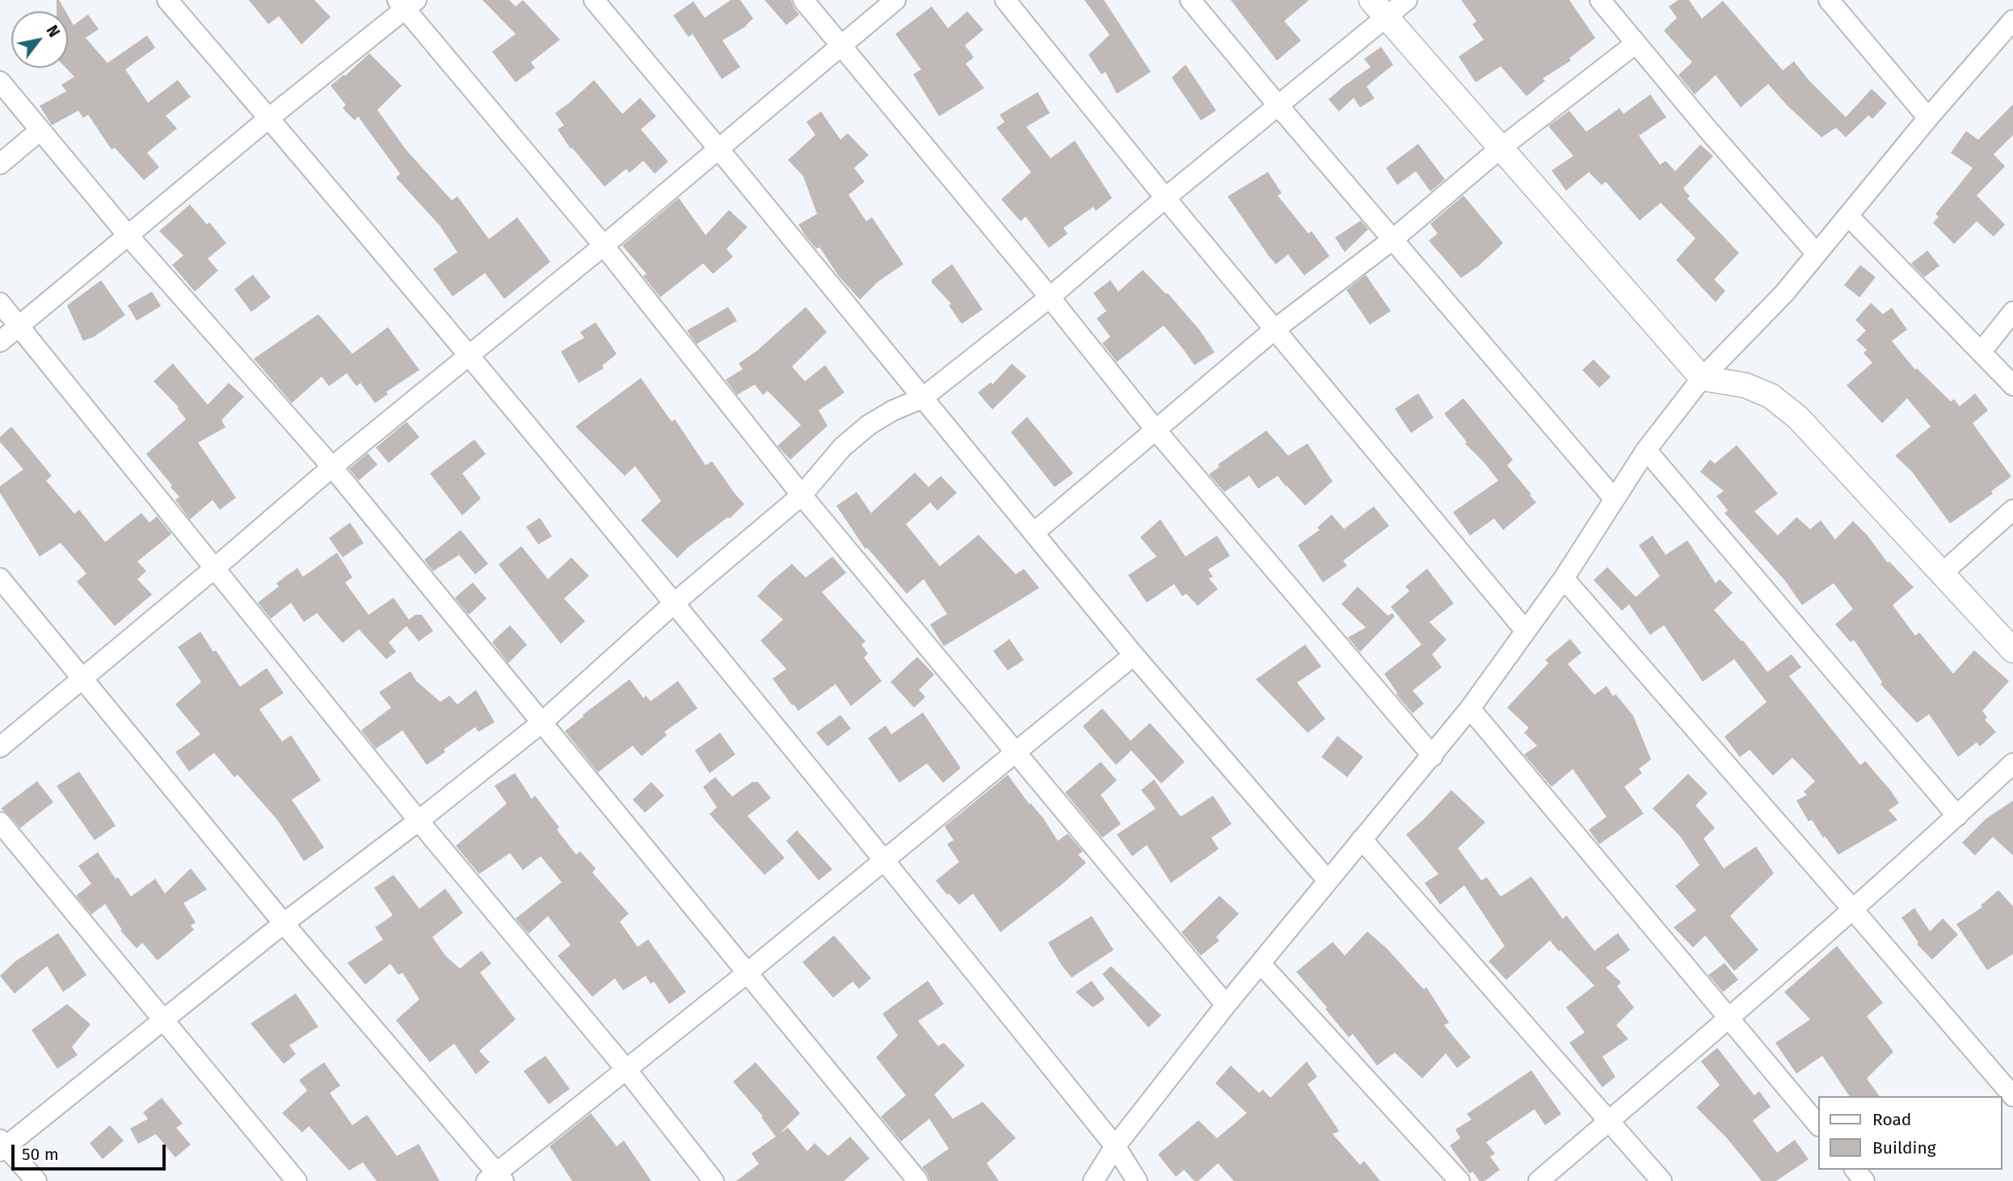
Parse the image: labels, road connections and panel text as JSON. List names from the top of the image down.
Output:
{
  "legend": ["Road", "Building"],
  "scale_bar": "50 m",
  "north": "top right"
}
